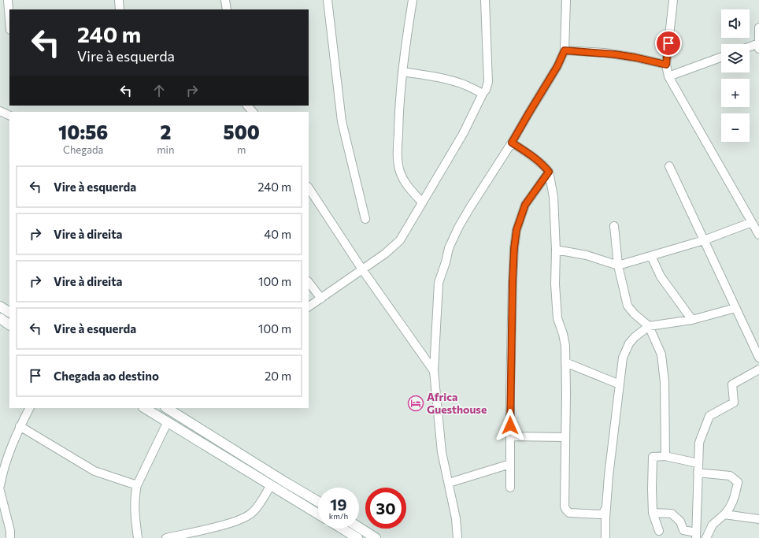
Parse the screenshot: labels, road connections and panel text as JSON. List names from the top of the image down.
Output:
{
  "places": {
    "hotel": ["Africa Guesthouse"]
  },
  "page": {
    "map_buttons": ["+", "−"],
    "turn": ["240 m", "Vire à esquerda"],
    "eta": [
      "10:56",
      "Chegada",
      "2",
      "min",
      "500",
      "m"
    ],
    "list": [
      {
        "name": "Vire à esquerda",
        "value": "240 m"
      },
      {
        "name": "Vire à direita",
        "value": "40 m"
      },
      {
        "name": "Vire à direita",
        "value": "100 m"
      },
      {
        "name": "Vire à esquerda",
        "value": "100 m"
      },
      {
        "name": "Chegada ao destino",
        "value": "20 m"
      }
    ],
    "speed": "19 km/h",
    "limit": "30"
  }
}
